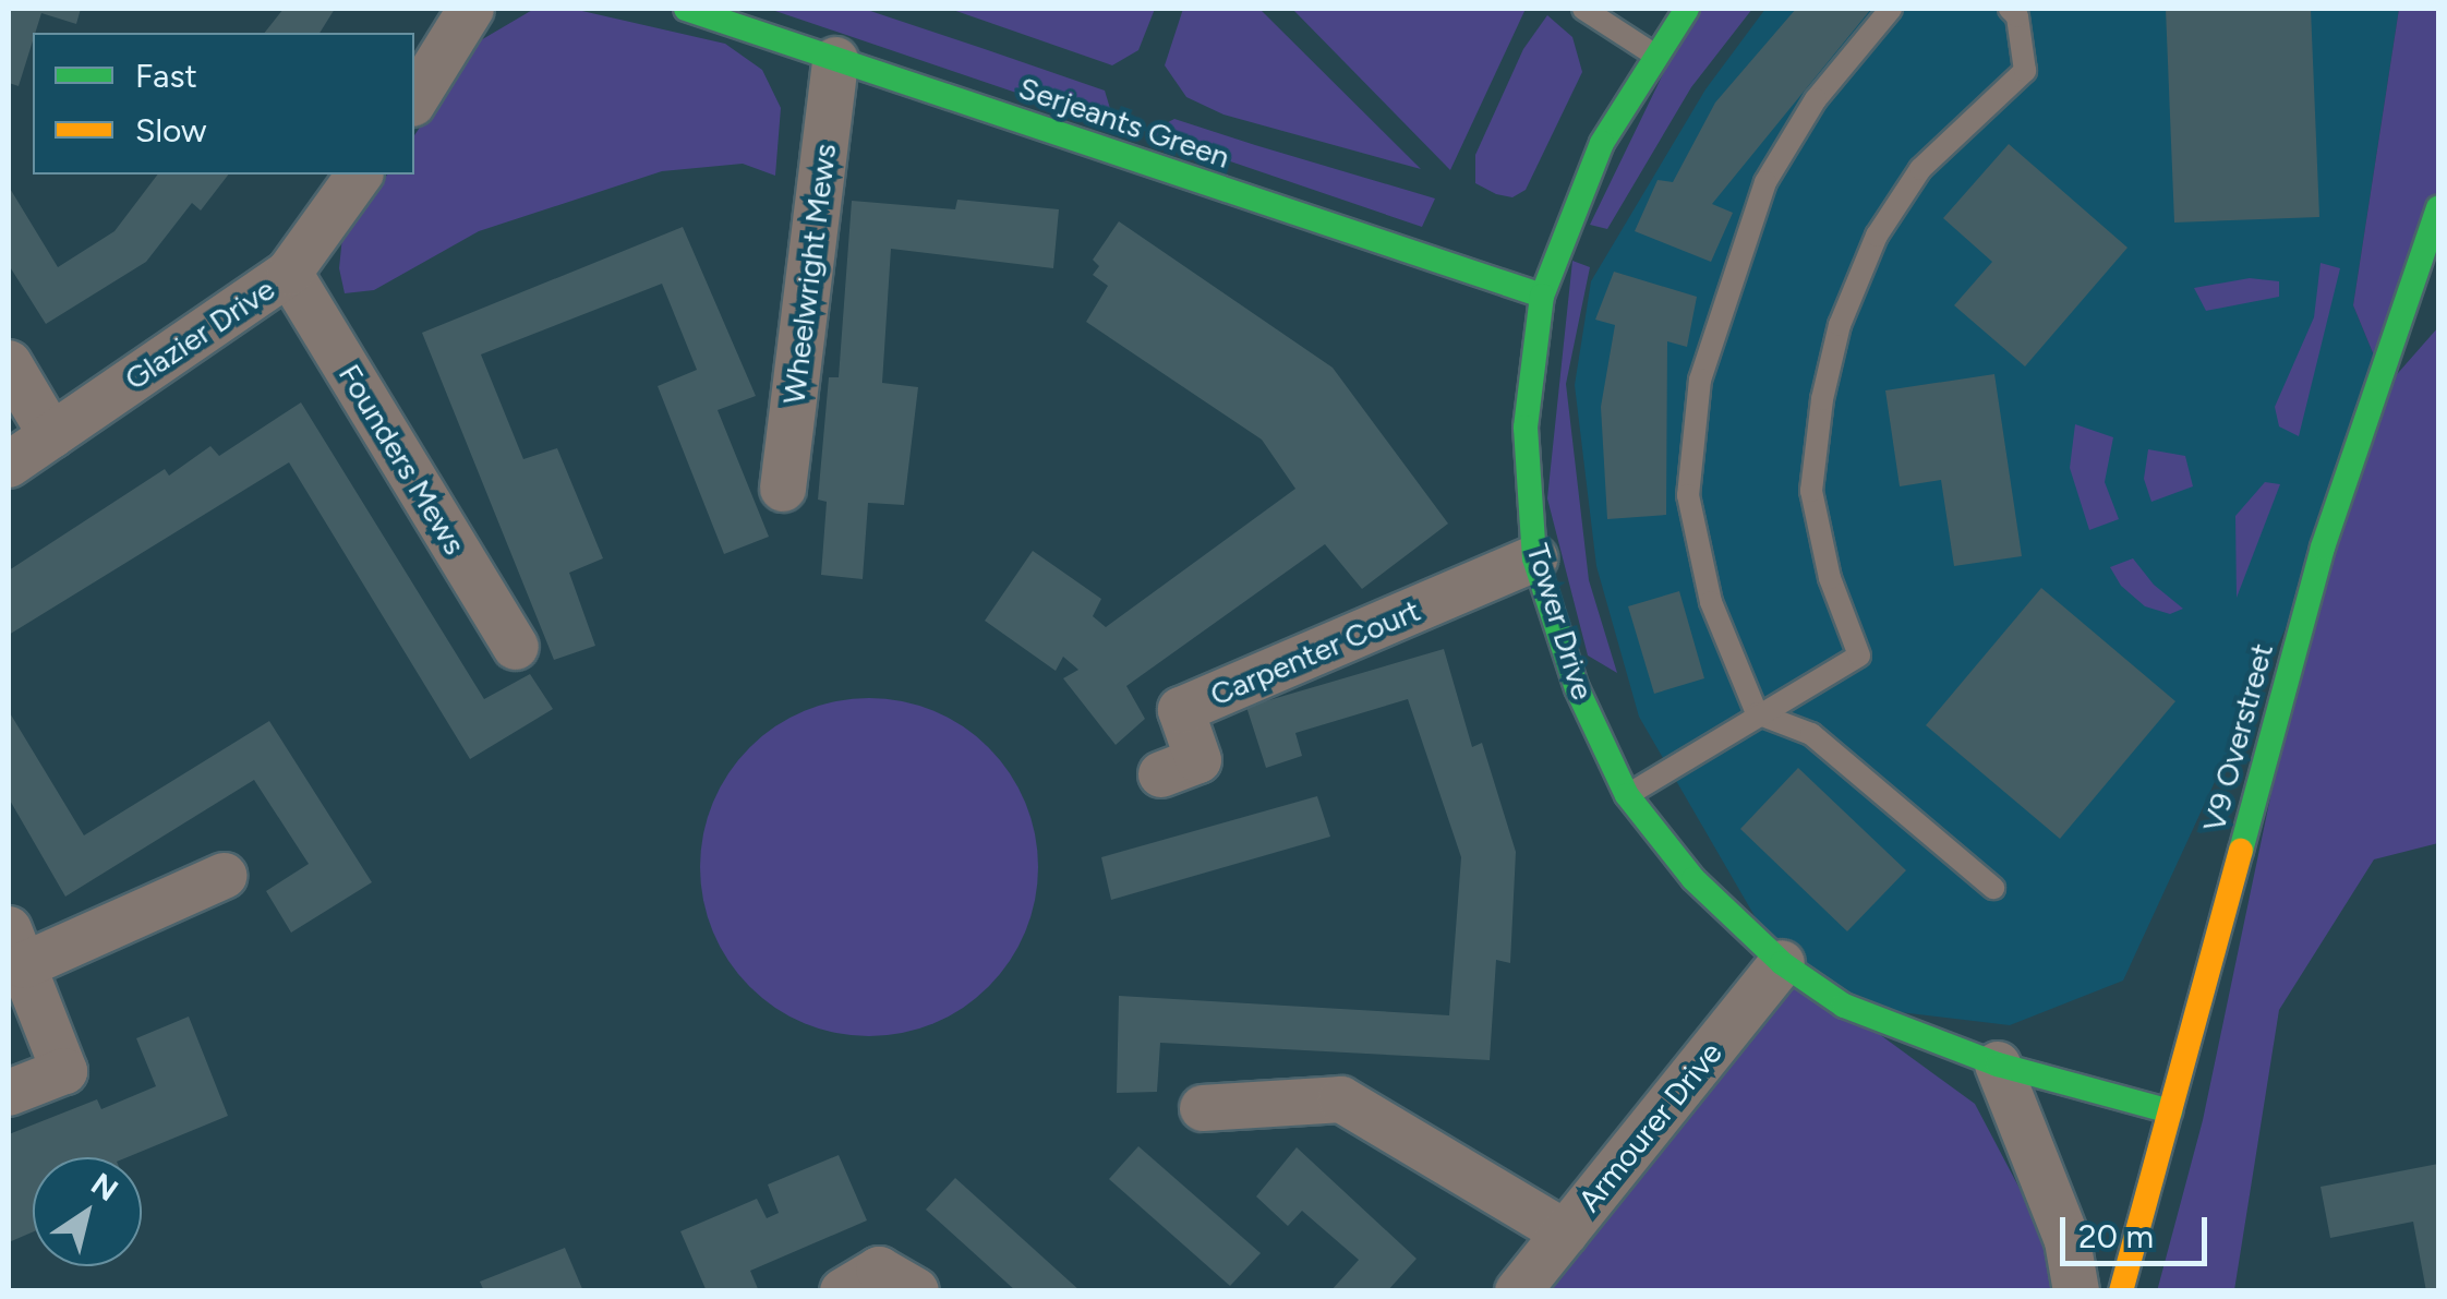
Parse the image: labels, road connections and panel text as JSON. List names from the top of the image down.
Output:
{
  "streets": {
    "street": [
      "Serjeants Green",
      "Wheelwright Mews",
      "Glazier Drive",
      "Founders Mews",
      "Tower Drive",
      "Carpenter Court",
      "V9 Overstreet",
      "Armourer Drive"
    ]
  },
  "crossings": [
    ["Serjeants Green", "Wheelwright Mews"],
    ["Serjeants Green", "Tower Drive"],
    ["Glazier Drive", "Founders Mews"],
    ["Tower Drive", "Carpenter Court"],
    ["Tower Drive", "V9 Overstreet"],
    ["Tower Drive", "Armourer Drive"]
  ],
  "legend": ["Fast", "Slow"],
  "scale_bar": "20 m",
  "north": "top right"
}
